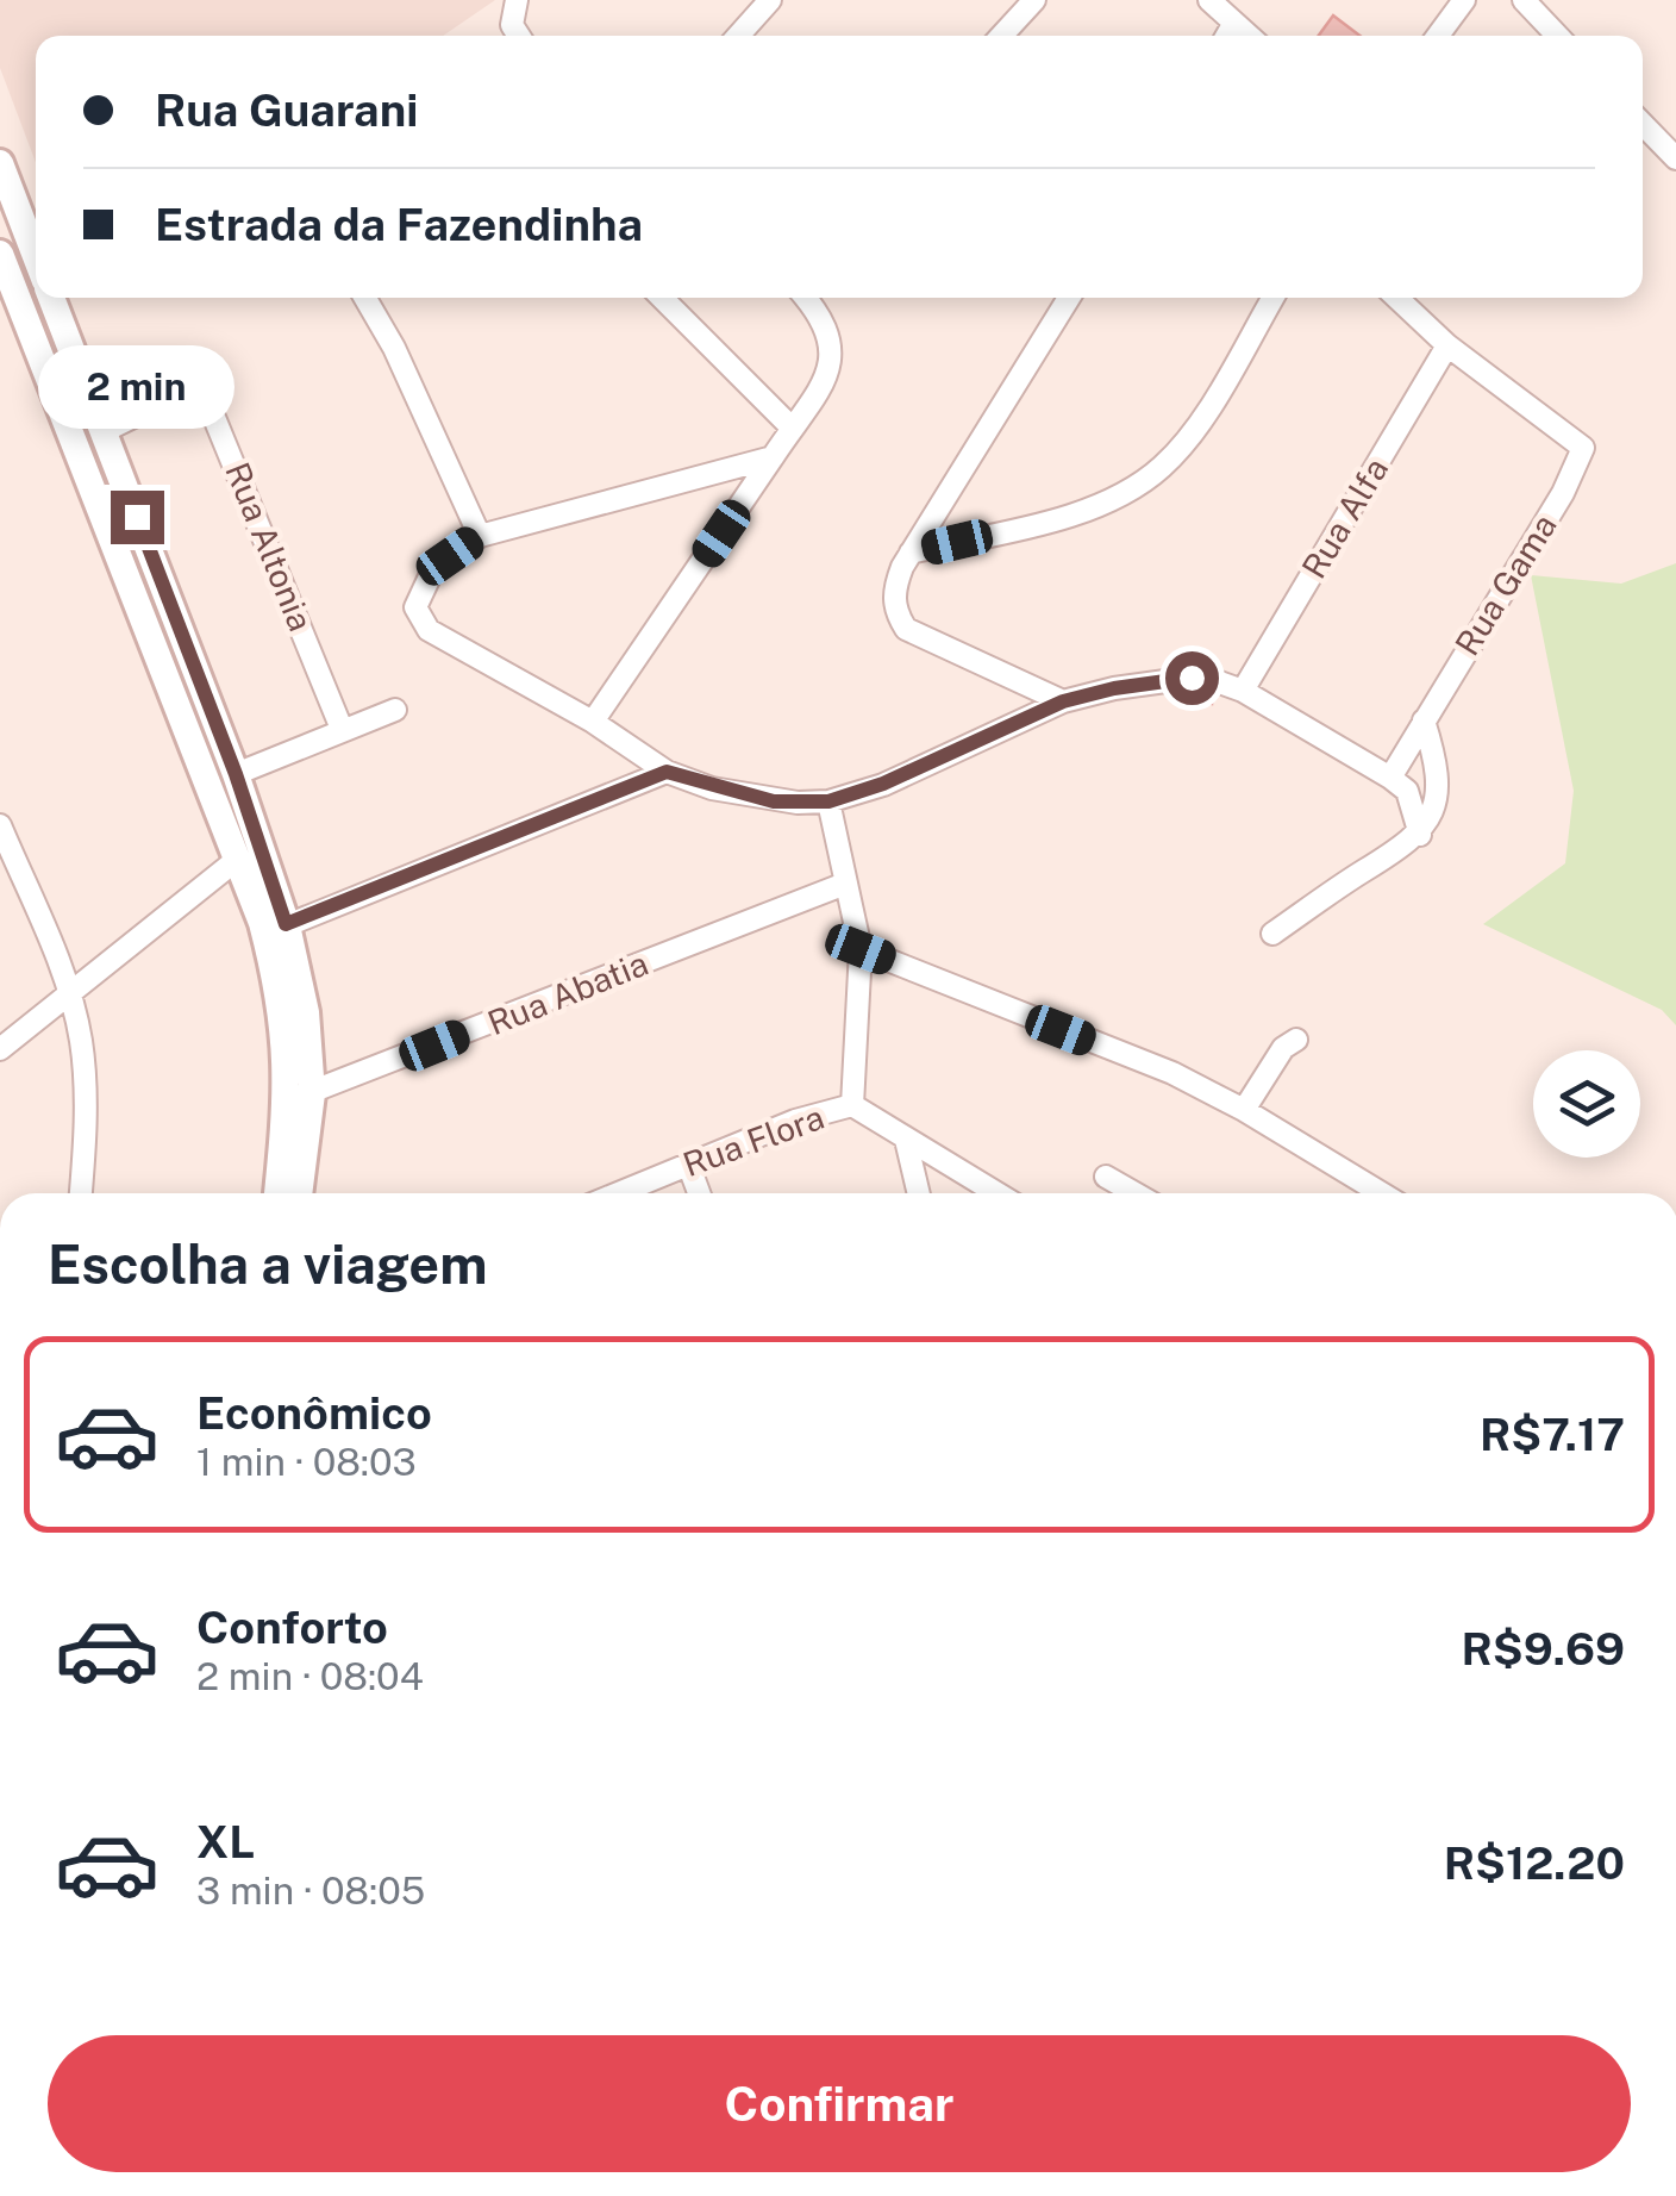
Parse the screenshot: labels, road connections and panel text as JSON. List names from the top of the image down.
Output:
{
  "streets": {
    "street": [
      "Rua Alfa",
      "Rua Altonia",
      "Rua Gama",
      "Rua Abatia",
      "Rua Flora"
    ]
  },
  "crossings": [
    ["Rua Alfa", "Rua Gama"]
  ],
  "page": {
    "banner": ["Rua Guarani", "Estrada da Fazendinha"],
    "bubble": "2 min",
    "heading": "Escolha a viagem",
    "list": [
      {
        "name": "Econômico",
        "note": "1 min · 08:03",
        "value": "R$7.17"
      },
      {
        "name": "Conforto",
        "note": "2 min · 08:04",
        "value": "R$9.69"
      },
      {
        "name": "XL",
        "note": "3 min · 08:05",
        "value": "R$12.20"
      }
    ],
    "buttons": "Confirmar"
  }
}
